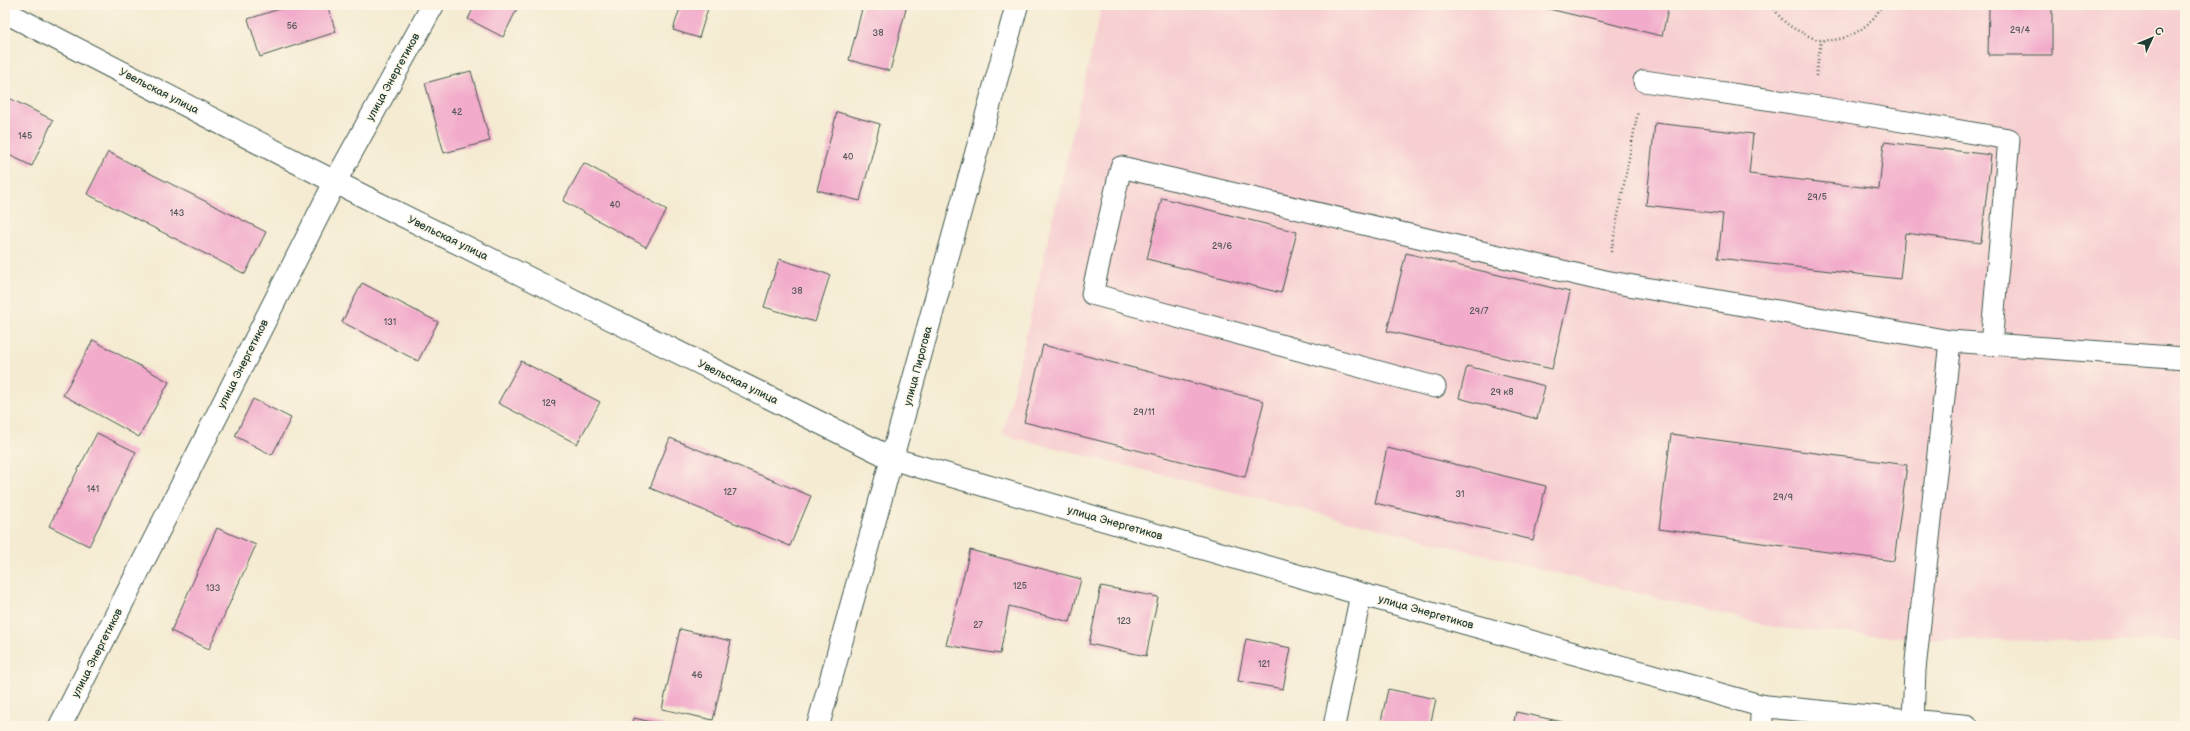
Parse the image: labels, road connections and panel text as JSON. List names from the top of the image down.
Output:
{
  "streets": {
    "street": ["улица Энергетиков", "Увельская улица", "улица Пирогова"]
  },
  "crossings": [
    ["улица Энергетиков", "Увельская улица"],
    ["улица Энергетиков", "улица Пирогова"],
    ["Увельская улица", "улица Пирогова"]
  ],
  "house_numbers": [
    "56",
    "29/4",
    "38",
    "42",
    "145",
    "40",
    "29/5",
    "40",
    "143",
    "29/6",
    "38",
    "29/7",
    "131",
    "29 к8",
    "129",
    "29/11",
    "141",
    "127",
    "31",
    "29/9",
    "125",
    "133",
    "123",
    "27",
    "121",
    "46"
  ],
  "north": "top right"
}
